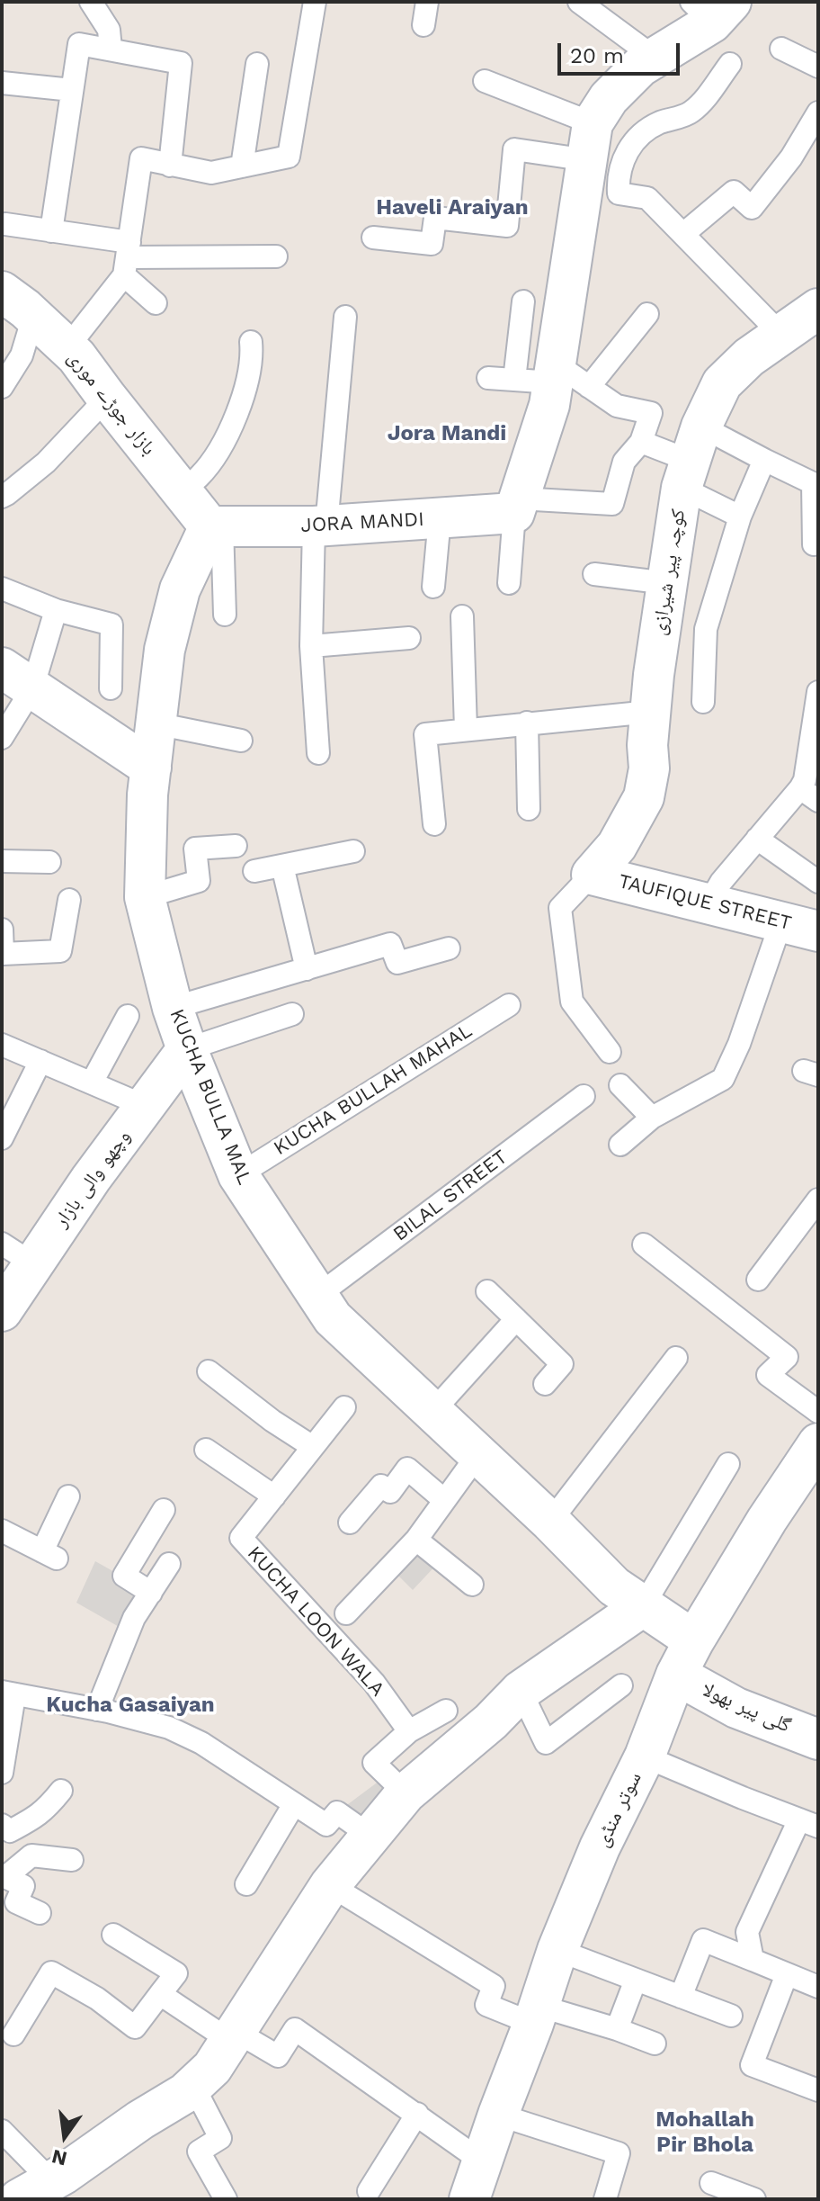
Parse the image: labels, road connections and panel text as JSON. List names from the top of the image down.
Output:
{
  "streets": {
    "street": [
      "بازار جوڑے موری",
      "JORA MANDI",
      "کوچہ پیر شیرازی",
      "TAUFIQUE STREET",
      "KUCHA BULLA MAL",
      "وچھو والی بازار",
      "گلی پیر بھولا",
      "سوتر منڈی"
    ],
    "lane": ["KUCHA BULLAH MAHAL", "BILAL STREET", "KUCHA LOON WALA"]
  },
  "crossings": [
    ["بازار جوڑے موری", "JORA MANDI"],
    ["بازار جوڑے موری", "KUCHA BULLA MAL"],
    ["JORA MANDI", "KUCHA BULLA MAL"],
    ["کوچہ پیر شیرازی", "TAUFIQUE STREET"],
    ["KUCHA BULLAH MAHAL", "KUCHA BULLA MAL"],
    ["KUCHA BULLA MAL", "وچھو والی بازار"],
    ["KUCHA BULLA MAL", "BILAL STREET"],
    ["KUCHA BULLA MAL", "گلی پیر بھولا"],
    ["گلی پیر بھولا", "سوتر منڈی"]
  ],
  "districts": [
    "Haveli Araiyan",
    "Jora Mandi",
    "Kucha Gasaiyan",
    "Mohallah Pir Bhola"
  ],
  "scale_bar": "20 m",
  "north": "bottom"
}
